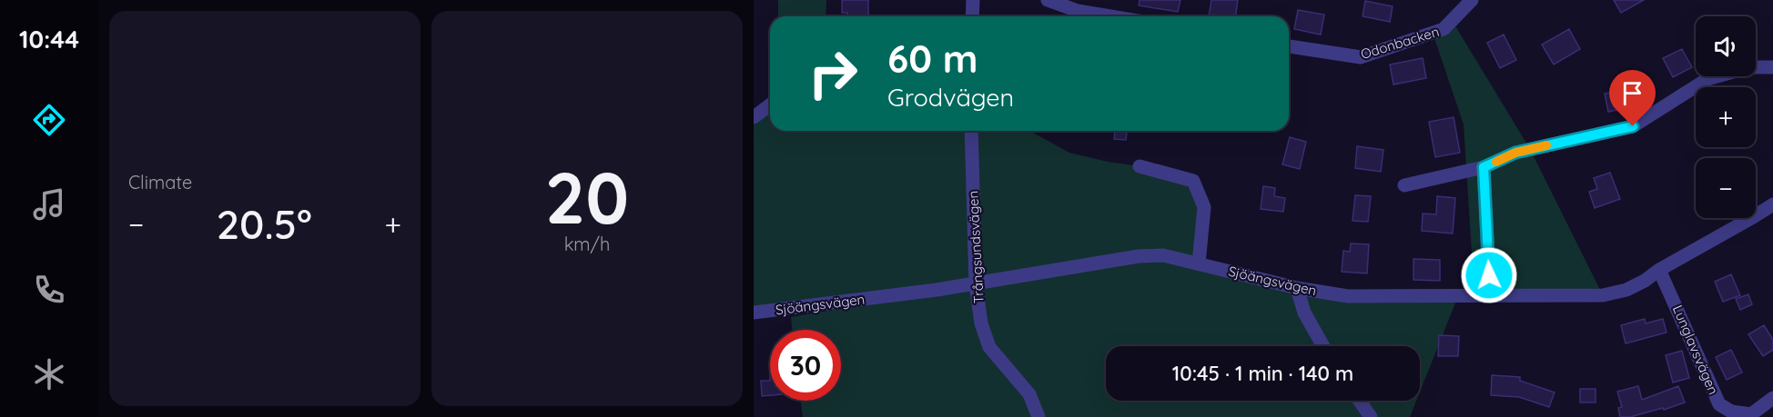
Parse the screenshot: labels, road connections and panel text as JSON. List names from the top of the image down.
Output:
{
  "streets": {
    "street": [
      "Odonbacken",
      "Trångsundsvägen",
      "Sjöängsvägen",
      "Lunglavsvägen"
    ]
  },
  "crossings": [
    ["Trångsundsvägen", "Sjöängsvägen"],
    ["Sjöängsvägen", "Lunglavsvägen"]
  ],
  "page": {
    "tabs": "10:44",
    "tile": [
      "Climate",
      ["20", "km/h"]
    ],
    "map_buttons": ["+", "−"],
    "turn": ["60 m", "Grodvägen"],
    "heat": ["−", "20.5°", "+"],
    "limit": "30",
    "trip": "10:45 · 1 min · 140 m"
  }
}
